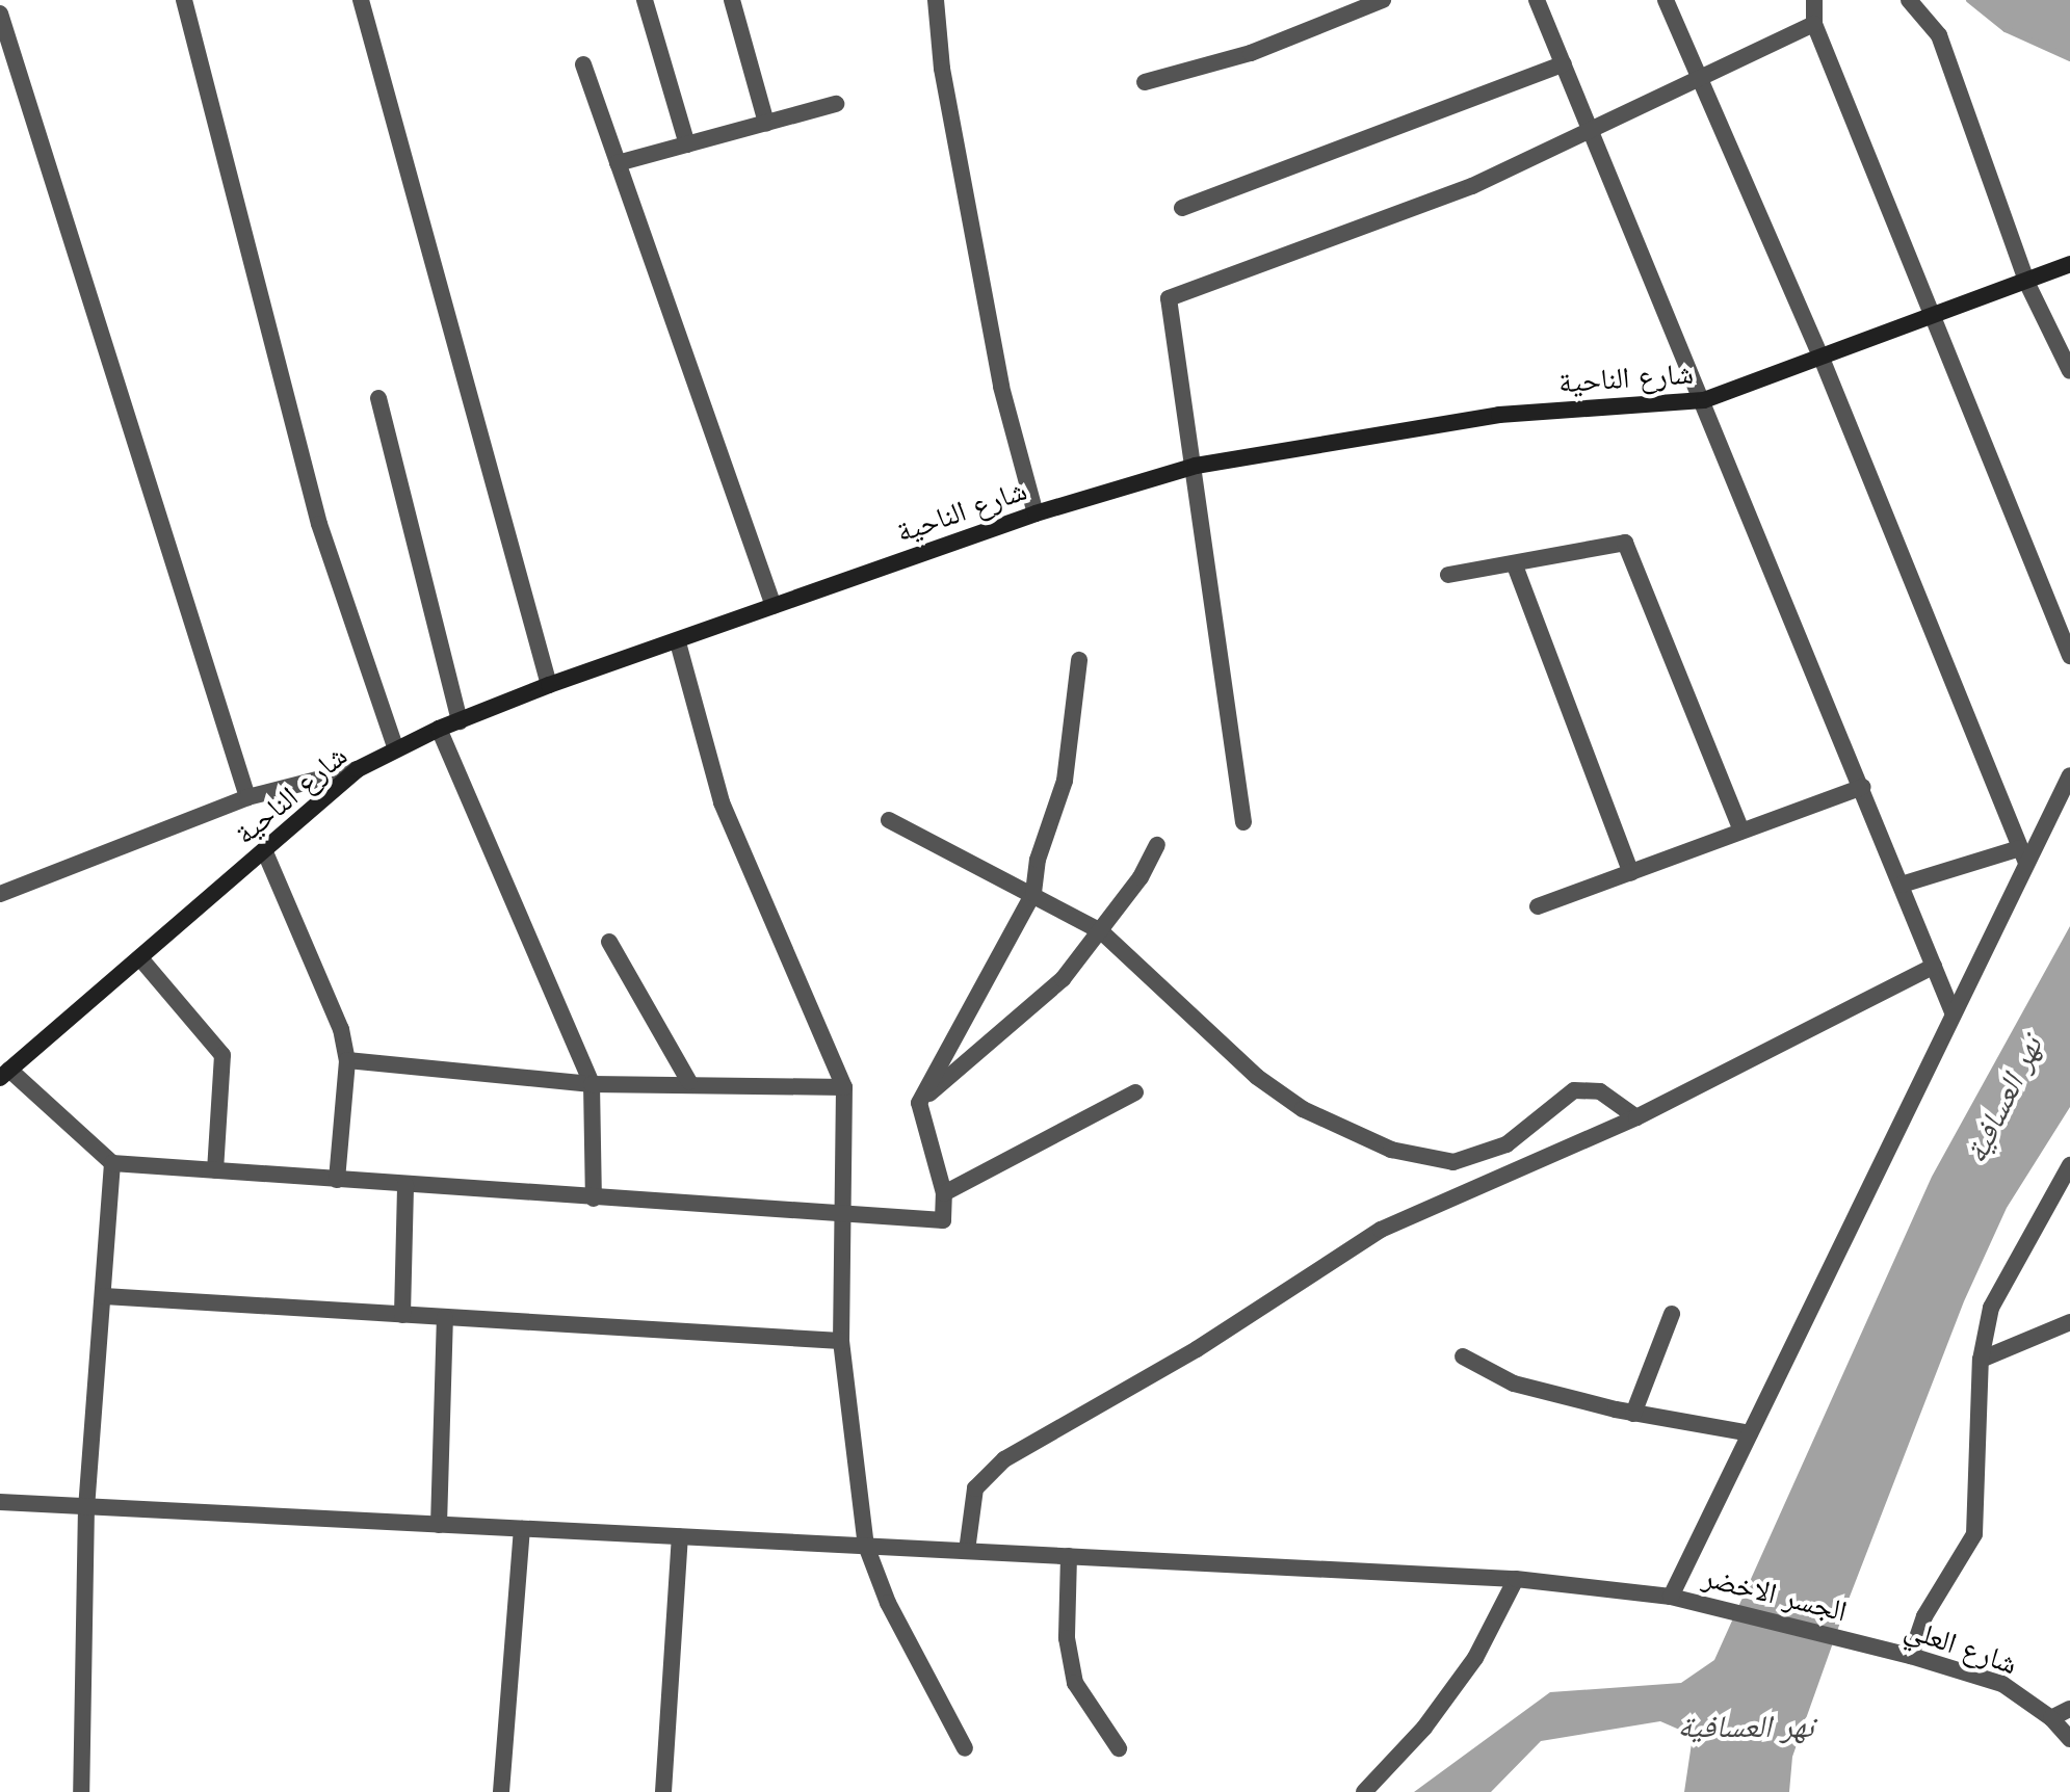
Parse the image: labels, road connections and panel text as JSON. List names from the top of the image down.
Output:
{
  "streets": {
    "main road": ["شارع الناحية"],
    "street": ["الجسر الاخضر", "شارع العلي"]
  },
  "crossings": [
    ["الجسر الاخضر", "شارع العلي"]
  ],
  "water": ["نهر العسافية"]
}
